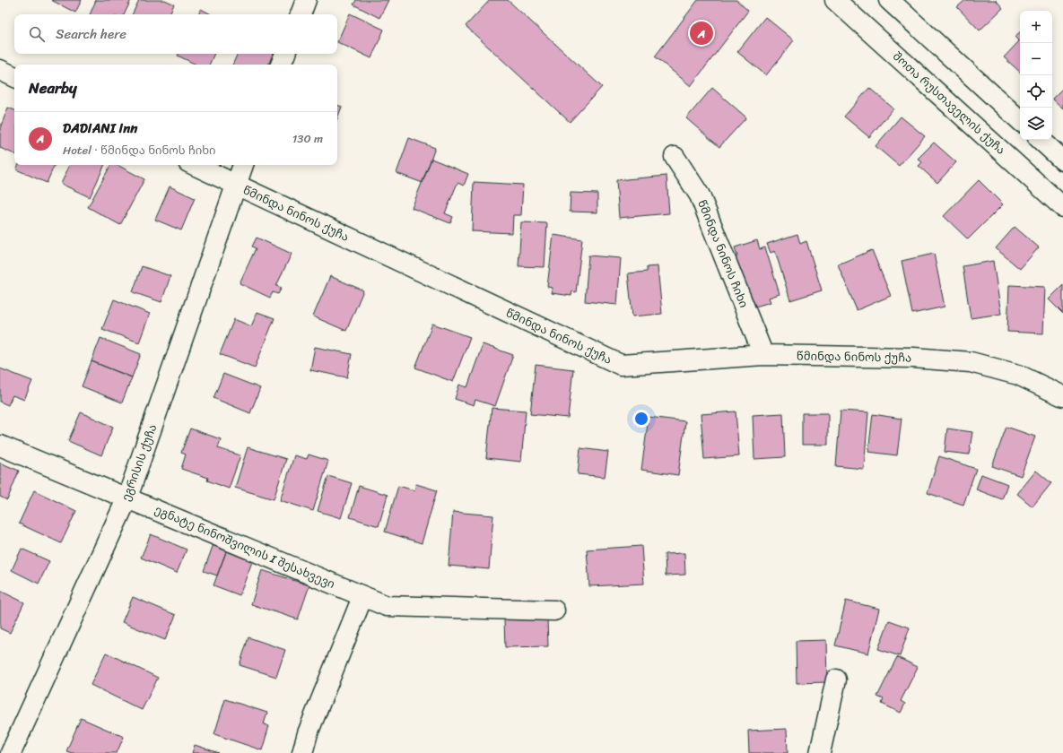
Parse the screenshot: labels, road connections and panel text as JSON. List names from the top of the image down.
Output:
{
  "streets": {
    "street": [
      "შოთა რუსთაველის ქუჩა",
      "წმინდა ნინოს ქუჩა",
      "წმინდა ნინოს ჩიხი",
      "ეგრისის ქუჩა",
      "ეგნატე ნინოშვილის I შესახვევი"
    ]
  },
  "crossings": [
    ["წმინდა ნინოს ქუჩა", "წმინდა ნინოს ჩიხი"],
    ["წმინდა ნინოს ქუჩა", "ეგრისის ქუჩა"],
    ["ეგრისის ქუჩა", "ეგნატე ნინოშვილის I შესახვევი"]
  ],
  "page": {
    "map_buttons": ["+", "−"],
    "search": "Search here",
    "pins": "A",
    "heading": "Nearby",
    "list": [
      {
        "mark": "A",
        "name": "DADIANI Inn",
        "note": "Hotel · წმინდა ნინოს ჩიხი",
        "value": "130 m"
      }
    ]
  }
}
